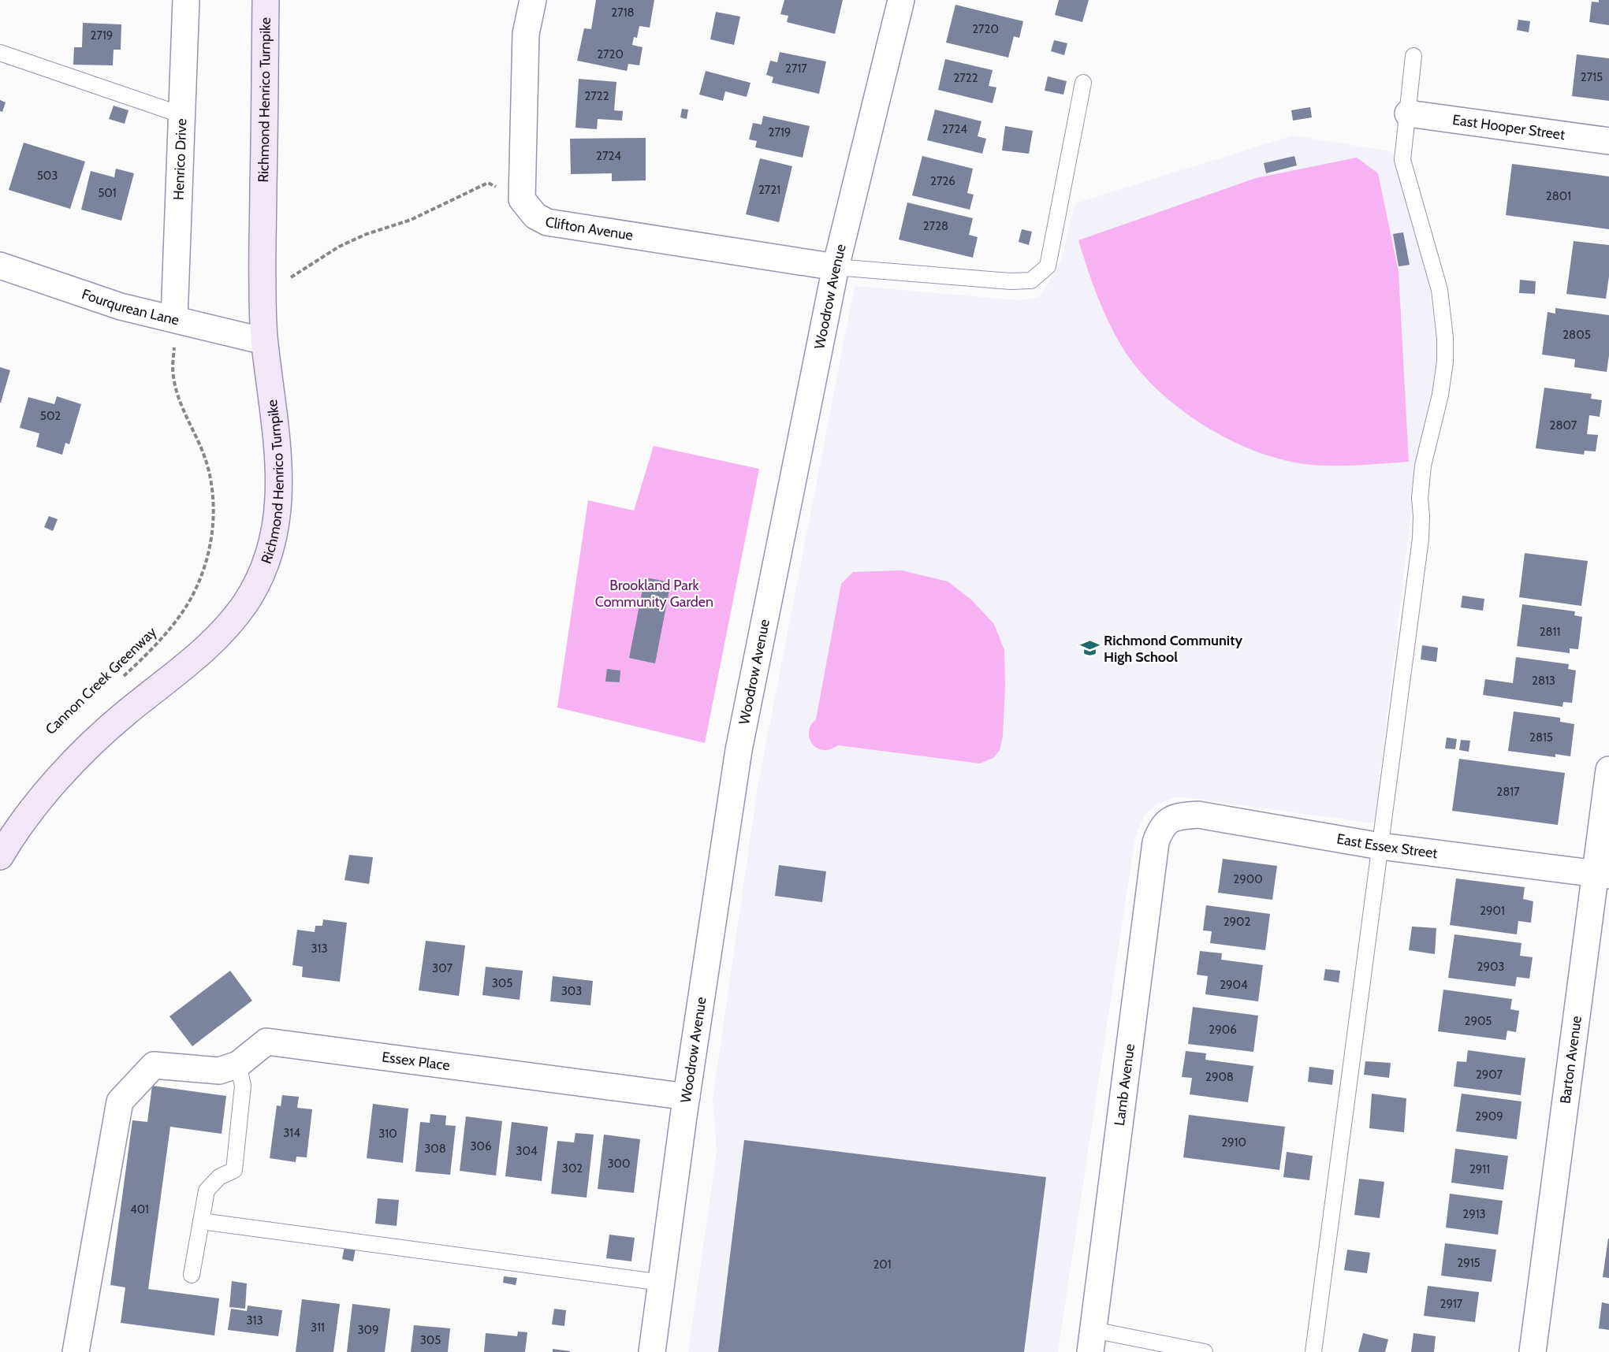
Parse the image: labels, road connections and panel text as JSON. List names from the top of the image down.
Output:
{
  "streets": {
    "street": [
      "Richmond Henrico Turnpike",
      "East Hooper Street",
      "Henrico Drive",
      "Clifton Avenue",
      "Woodrow Avenue",
      "Fourqurean Lane",
      "East Essex Street",
      "Barton Avenue",
      "Essex Place",
      "Lamb Avenue"
    ],
    "path": ["Cannon Creek Greenway"]
  },
  "crossings": [
    ["Richmond Henrico Turnpike", "Fourqurean Lane"],
    ["Henrico Drive", "Fourqurean Lane"],
    ["Henrico Drive", "Cannon Creek Greenway"],
    ["Clifton Avenue", "Woodrow Avenue"],
    ["Woodrow Avenue", "Essex Place"],
    ["Fourqurean Lane", "Cannon Creek Greenway"],
    ["East Essex Street", "Barton Avenue"],
    ["East Essex Street", "Lamb Avenue"]
  ],
  "parks": ["Brookland Park Community Garden"],
  "places": {
    "school or university": ["Richmond Community High School"]
  },
  "house_numbers": [
    "2718",
    "2720",
    "2719",
    "2720",
    "2717",
    "2715",
    "2722",
    "2722",
    "2724",
    "2719",
    "2724",
    "503",
    "2726",
    "2721",
    "501",
    "2801",
    "2728",
    "2805",
    "502",
    "2807",
    "2811",
    "2813",
    "2815",
    "2817",
    "2900",
    "2901",
    "2902",
    "313",
    "2903",
    "307",
    "305",
    "2904",
    "303",
    "2905",
    "2906",
    "2907",
    "2908",
    "2909",
    "314",
    "310",
    "2910",
    "306",
    "308",
    "304",
    "300",
    "302",
    "2911",
    "401",
    "2913",
    "2915",
    "201",
    "2917",
    "313",
    "311",
    "309",
    "305"
  ]
}
